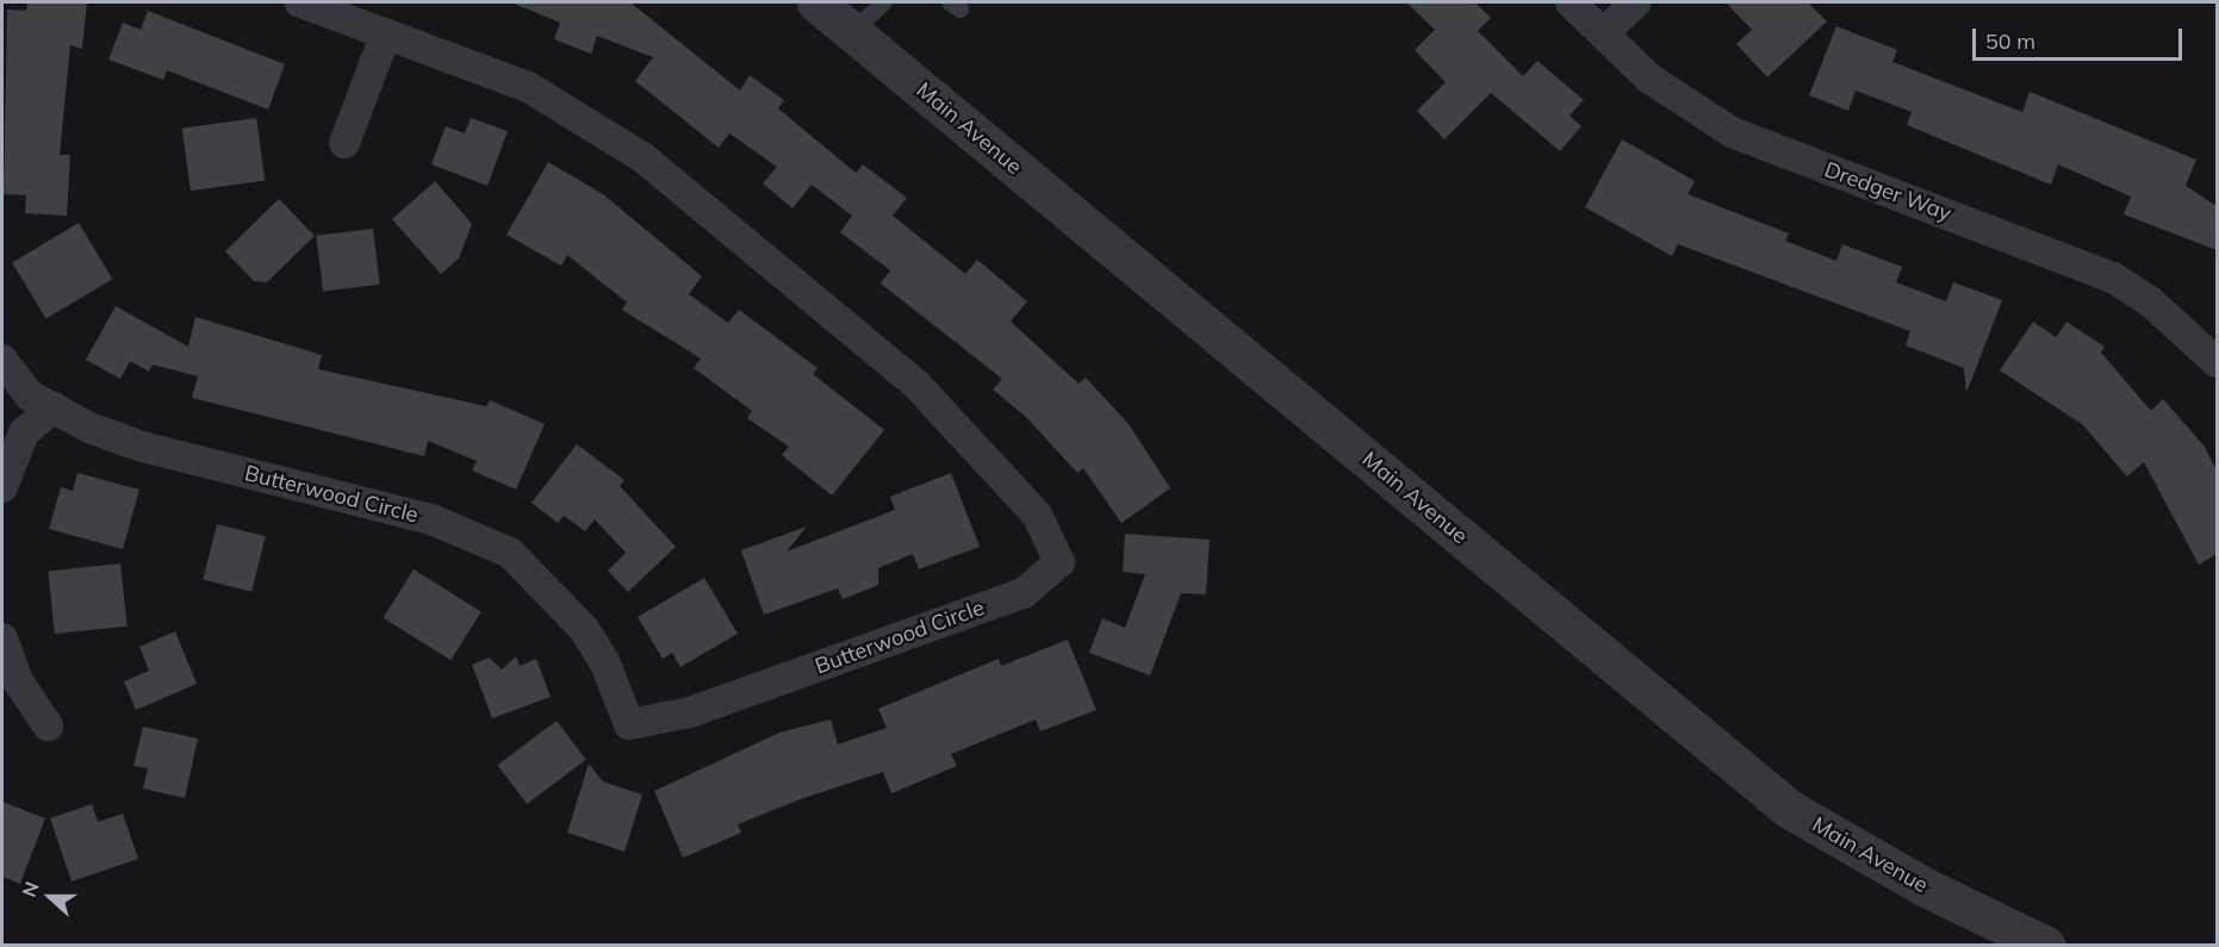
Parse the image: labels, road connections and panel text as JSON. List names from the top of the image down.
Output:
{
  "streets": {
    "street": ["Main Avenue", "Dredger Way", "Butterwood Circle"]
  },
  "scale_bar": "50 m",
  "north": "left"
}
